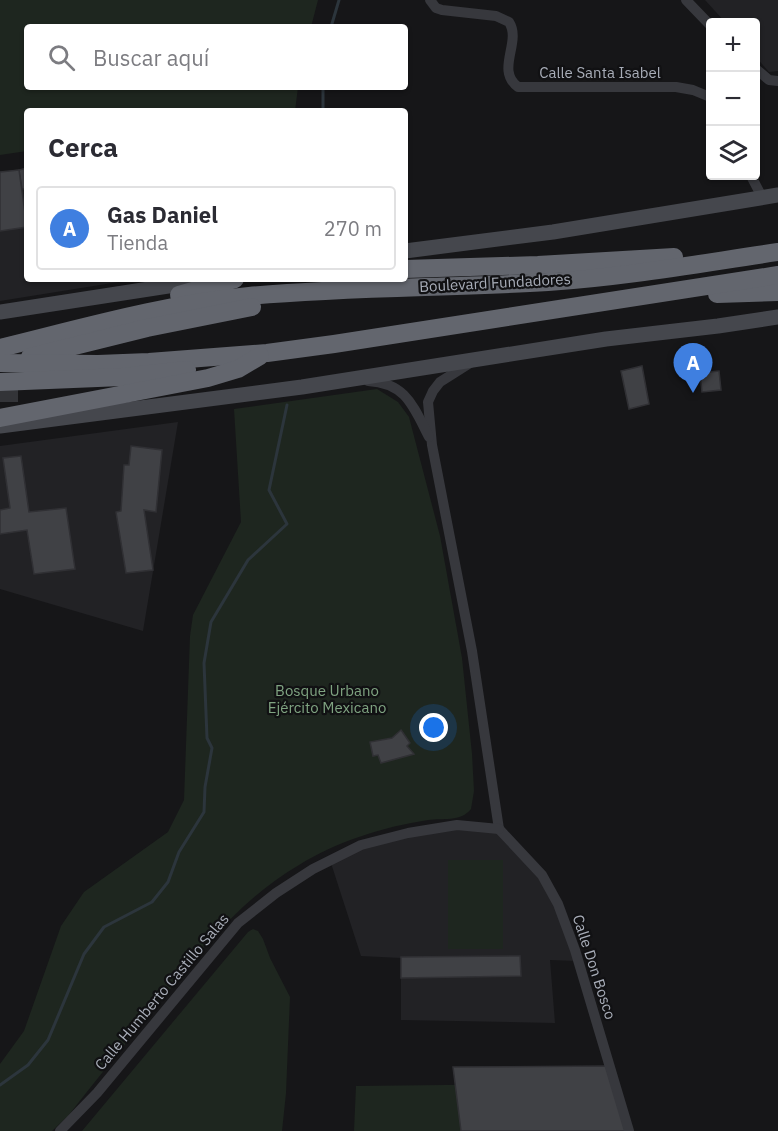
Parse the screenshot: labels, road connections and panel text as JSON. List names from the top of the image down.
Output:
{
  "streets": {
    "highway": ["Boulevard Fundadores"],
    "street": ["Calle Santa Isabel", "Calle Don Bosco", "Calle Humberto Castillo Salas"]
  },
  "crossings": [
    ["Calle Don Bosco", "Calle Humberto Castillo Salas"]
  ],
  "parks": ["Bosque Urbano Ejército Mexicano"],
  "page": {
    "map_buttons": ["+", "−"],
    "search": "Buscar aquí",
    "heading": "Cerca",
    "list": [
      {
        "mark": "A",
        "name": "Gas Daniel",
        "note": "Tienda",
        "value": "270 m"
      }
    ],
    "pins": "A"
  }
}
